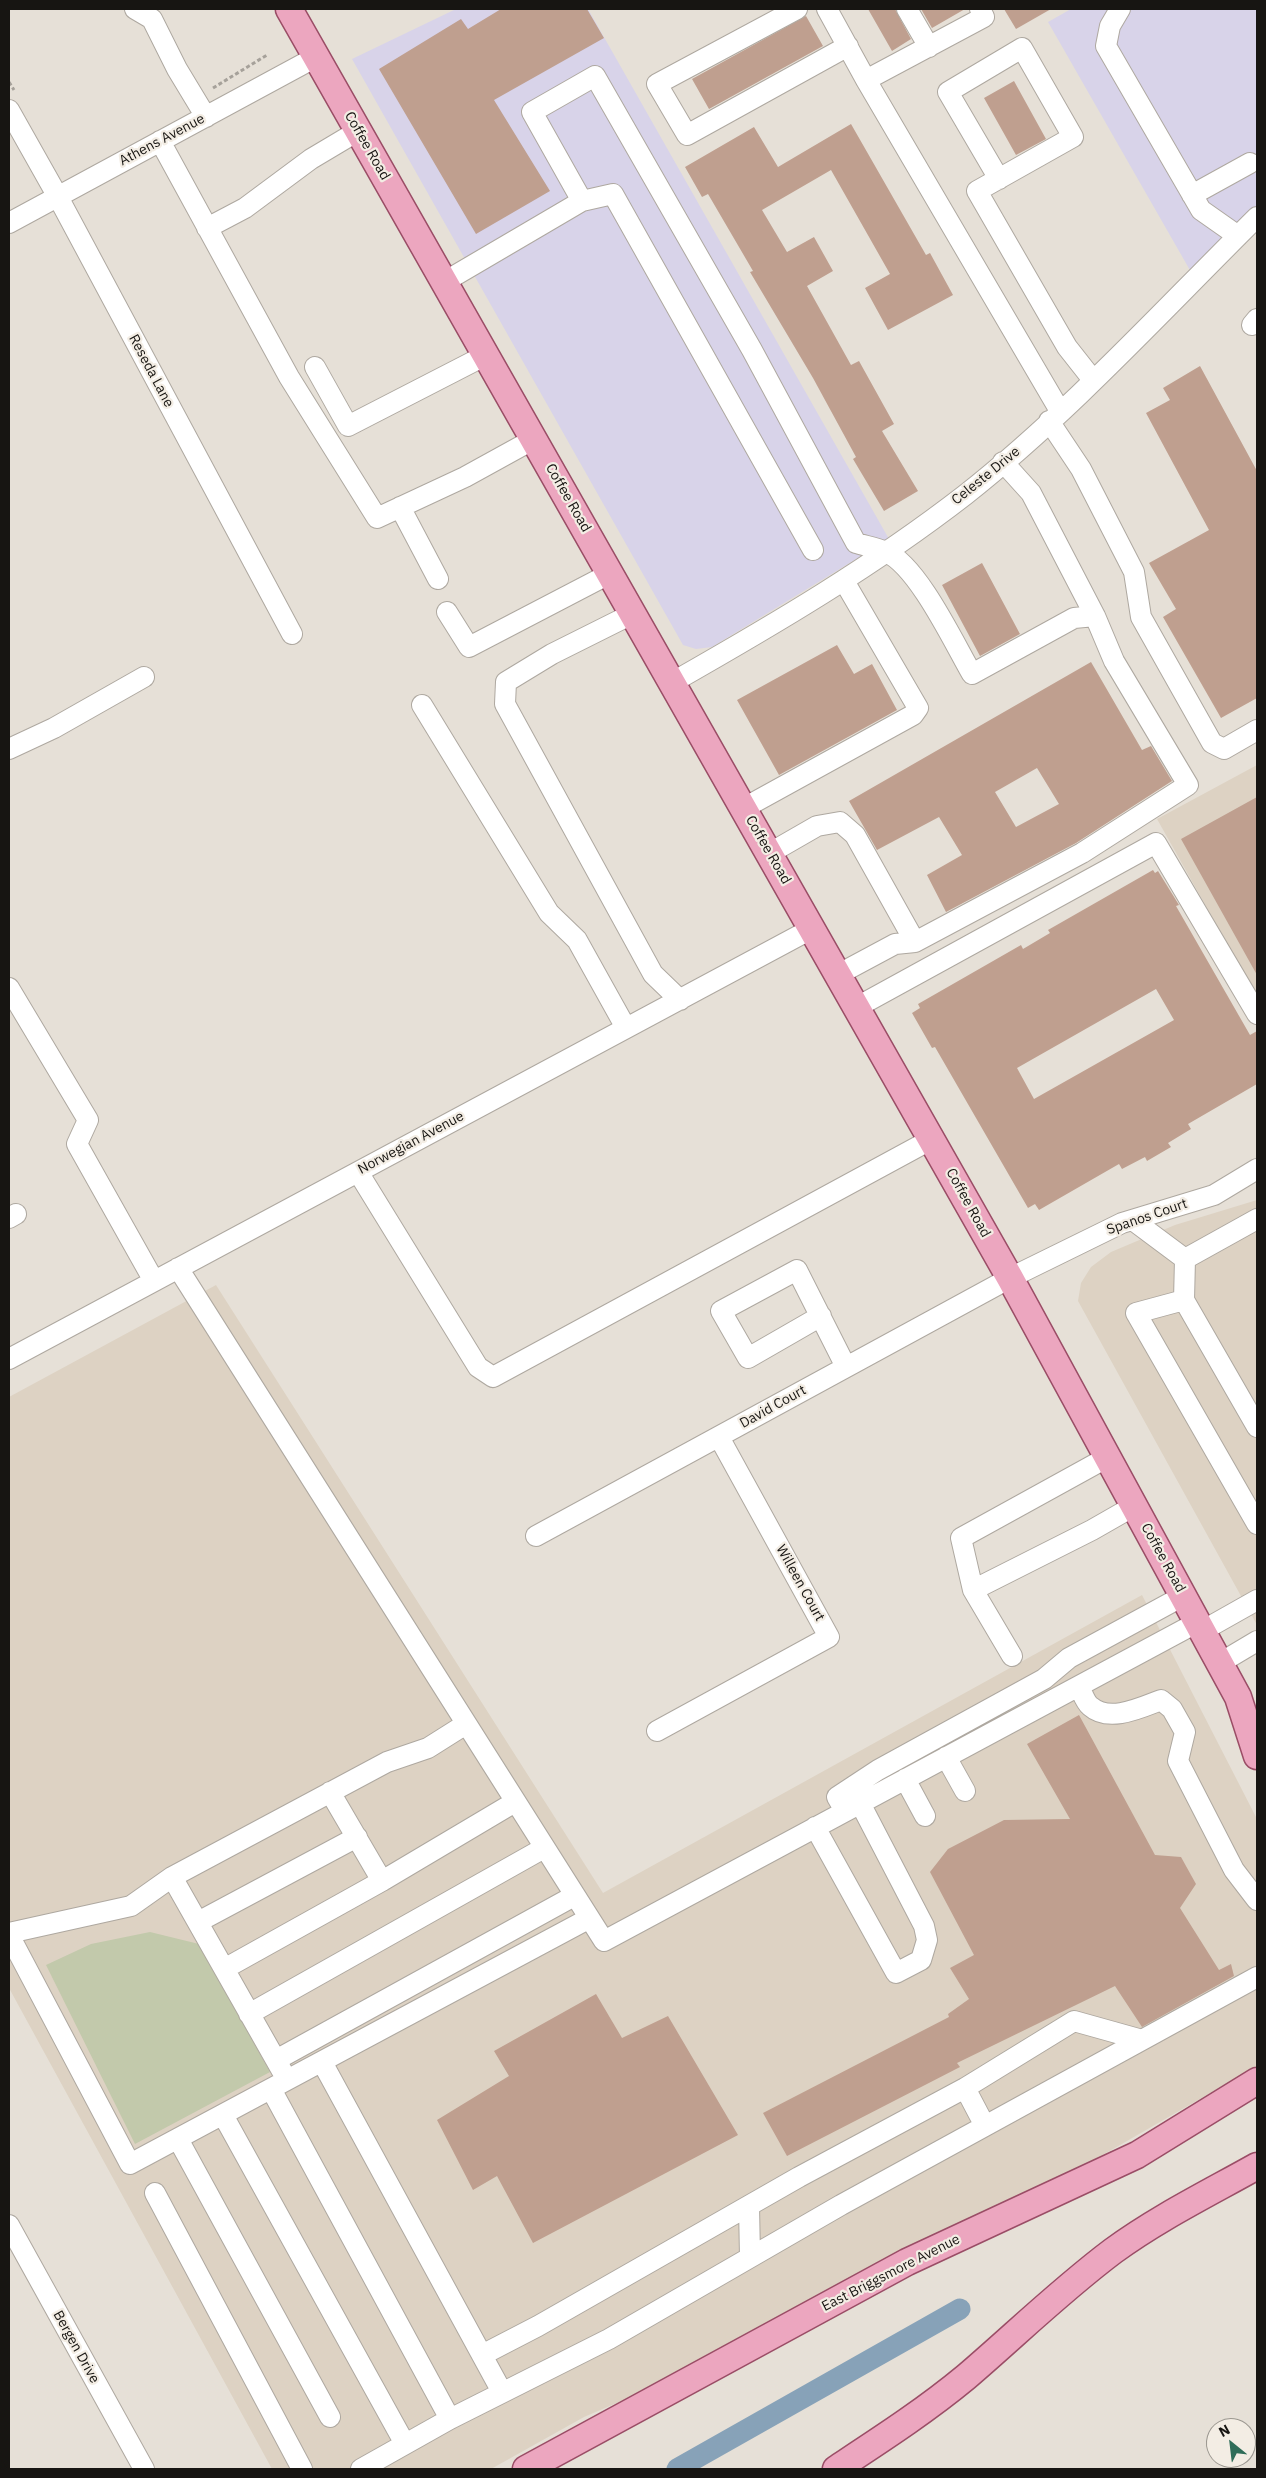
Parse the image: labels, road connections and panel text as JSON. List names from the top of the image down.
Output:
{
  "streets": {
    "main road": ["Coffee Road", "East Briggsmore Avenue"],
    "street": [
      "Athens Avenue",
      "Reseda Lane",
      "Celeste Drive",
      "Norwegian Avenue",
      "Spanos Court",
      "David Court",
      "Willeen Court",
      "Bergen Drive"
    ]
  },
  "crossings": [
    ["Athens Avenue", "Coffee Road"],
    ["Athens Avenue", "Reseda Lane"],
    ["Coffee Road", "Celeste Drive"],
    ["Coffee Road", "Norwegian Avenue"],
    ["Coffee Road", "Spanos Court"],
    ["Coffee Road", "David Court"],
    ["Spanos Court", "David Court"],
    ["David Court", "Willeen Court"]
  ],
  "north": "top left"
}
